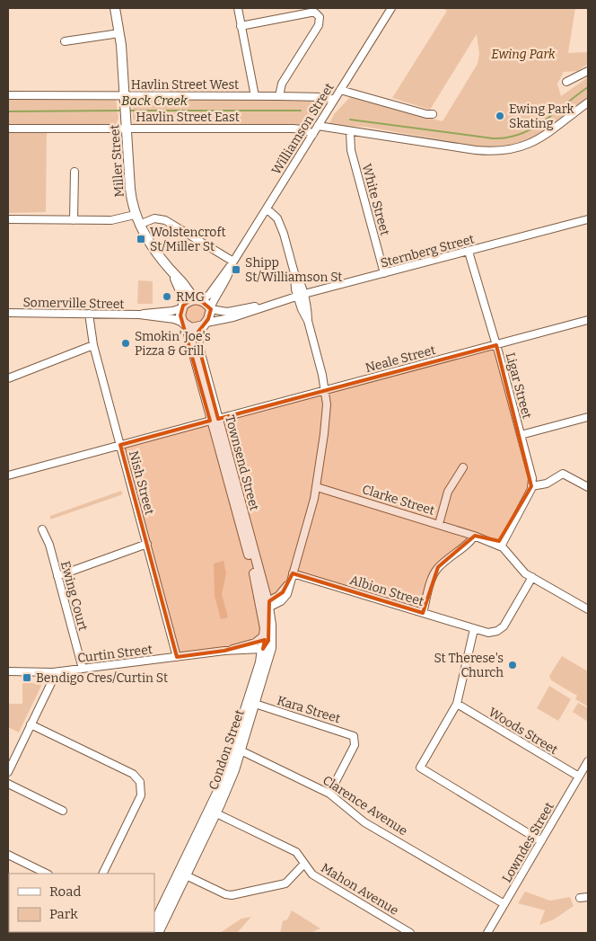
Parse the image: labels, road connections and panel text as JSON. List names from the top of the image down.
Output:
{
  "streets": {
    "main road": ["Miller Street", "Townsend Street", "Condon Street"],
    "street": [
      "Havlin Street West",
      "Havlin Street East",
      "Williamson Street",
      "White Street",
      "Sternberg Street",
      "Somerville Street",
      "Neale Street",
      "Ligar Street",
      "Nish Street",
      "Clarke Street",
      "Albion Street",
      "Ewing Court",
      "Curtin Street",
      "Kara Street",
      "Woods Street",
      "Clarence Avenue",
      "Lowndes Street",
      "Mahon Avenue"
    ]
  },
  "crossings": [
    ["Havlin Street West", "Williamson Street"],
    ["Havlin Street West", "Miller Street"],
    ["Havlin Street East", "Williamson Street"],
    ["Havlin Street East", "Miller Street"],
    ["Williamson Street", "Miller Street"],
    ["Williamson Street", "Sternberg Street"],
    ["Williamson Street", "Somerville Street"],
    ["Williamson Street", "Townsend Street"],
    ["Miller Street", "Sternberg Street"],
    ["Miller Street", "Somerville Street"],
    ["Miller Street", "Townsend Street"],
    ["White Street", "Sternberg Street"],
    ["Sternberg Street", "Somerville Street"],
    ["Sternberg Street", "Ligar Street"],
    ["Sternberg Street", "Townsend Street"],
    ["Somerville Street", "Townsend Street"],
    ["Somerville Street", "Nish Street"],
    ["Neale Street", "Ligar Street"],
    ["Neale Street", "Townsend Street"],
    ["Neale Street", "Nish Street"],
    ["Townsend Street", "Condon Street"],
    ["Nish Street", "Curtin Street"],
    ["Clarke Street", "Albion Street"],
    ["Ewing Court", "Curtin Street"],
    ["Curtin Street", "Condon Street"],
    ["Kara Street", "Condon Street"],
    ["Kara Street", "Clarence Avenue"],
    ["Woods Street", "Lowndes Street"],
    ["Condon Street", "Clarence Avenue"],
    ["Condon Street", "Mahon Avenue"],
    ["Clarence Avenue", "Lowndes Street"]
  ],
  "water": ["Back Creek"],
  "parks": ["Ewing Park"],
  "places": {
    "other": [
      "Ewing Park Skating",
      "RMG",
      "Smokin' Joe's Pizza & Grill",
      "St Therese's Church"
    ],
    "transit": ["Wolstencroft St/Miller St", "Shipp St/Williamson St", "Bendigo Cres/Curtin St"]
  },
  "legend": ["Road", "Park"]
}
